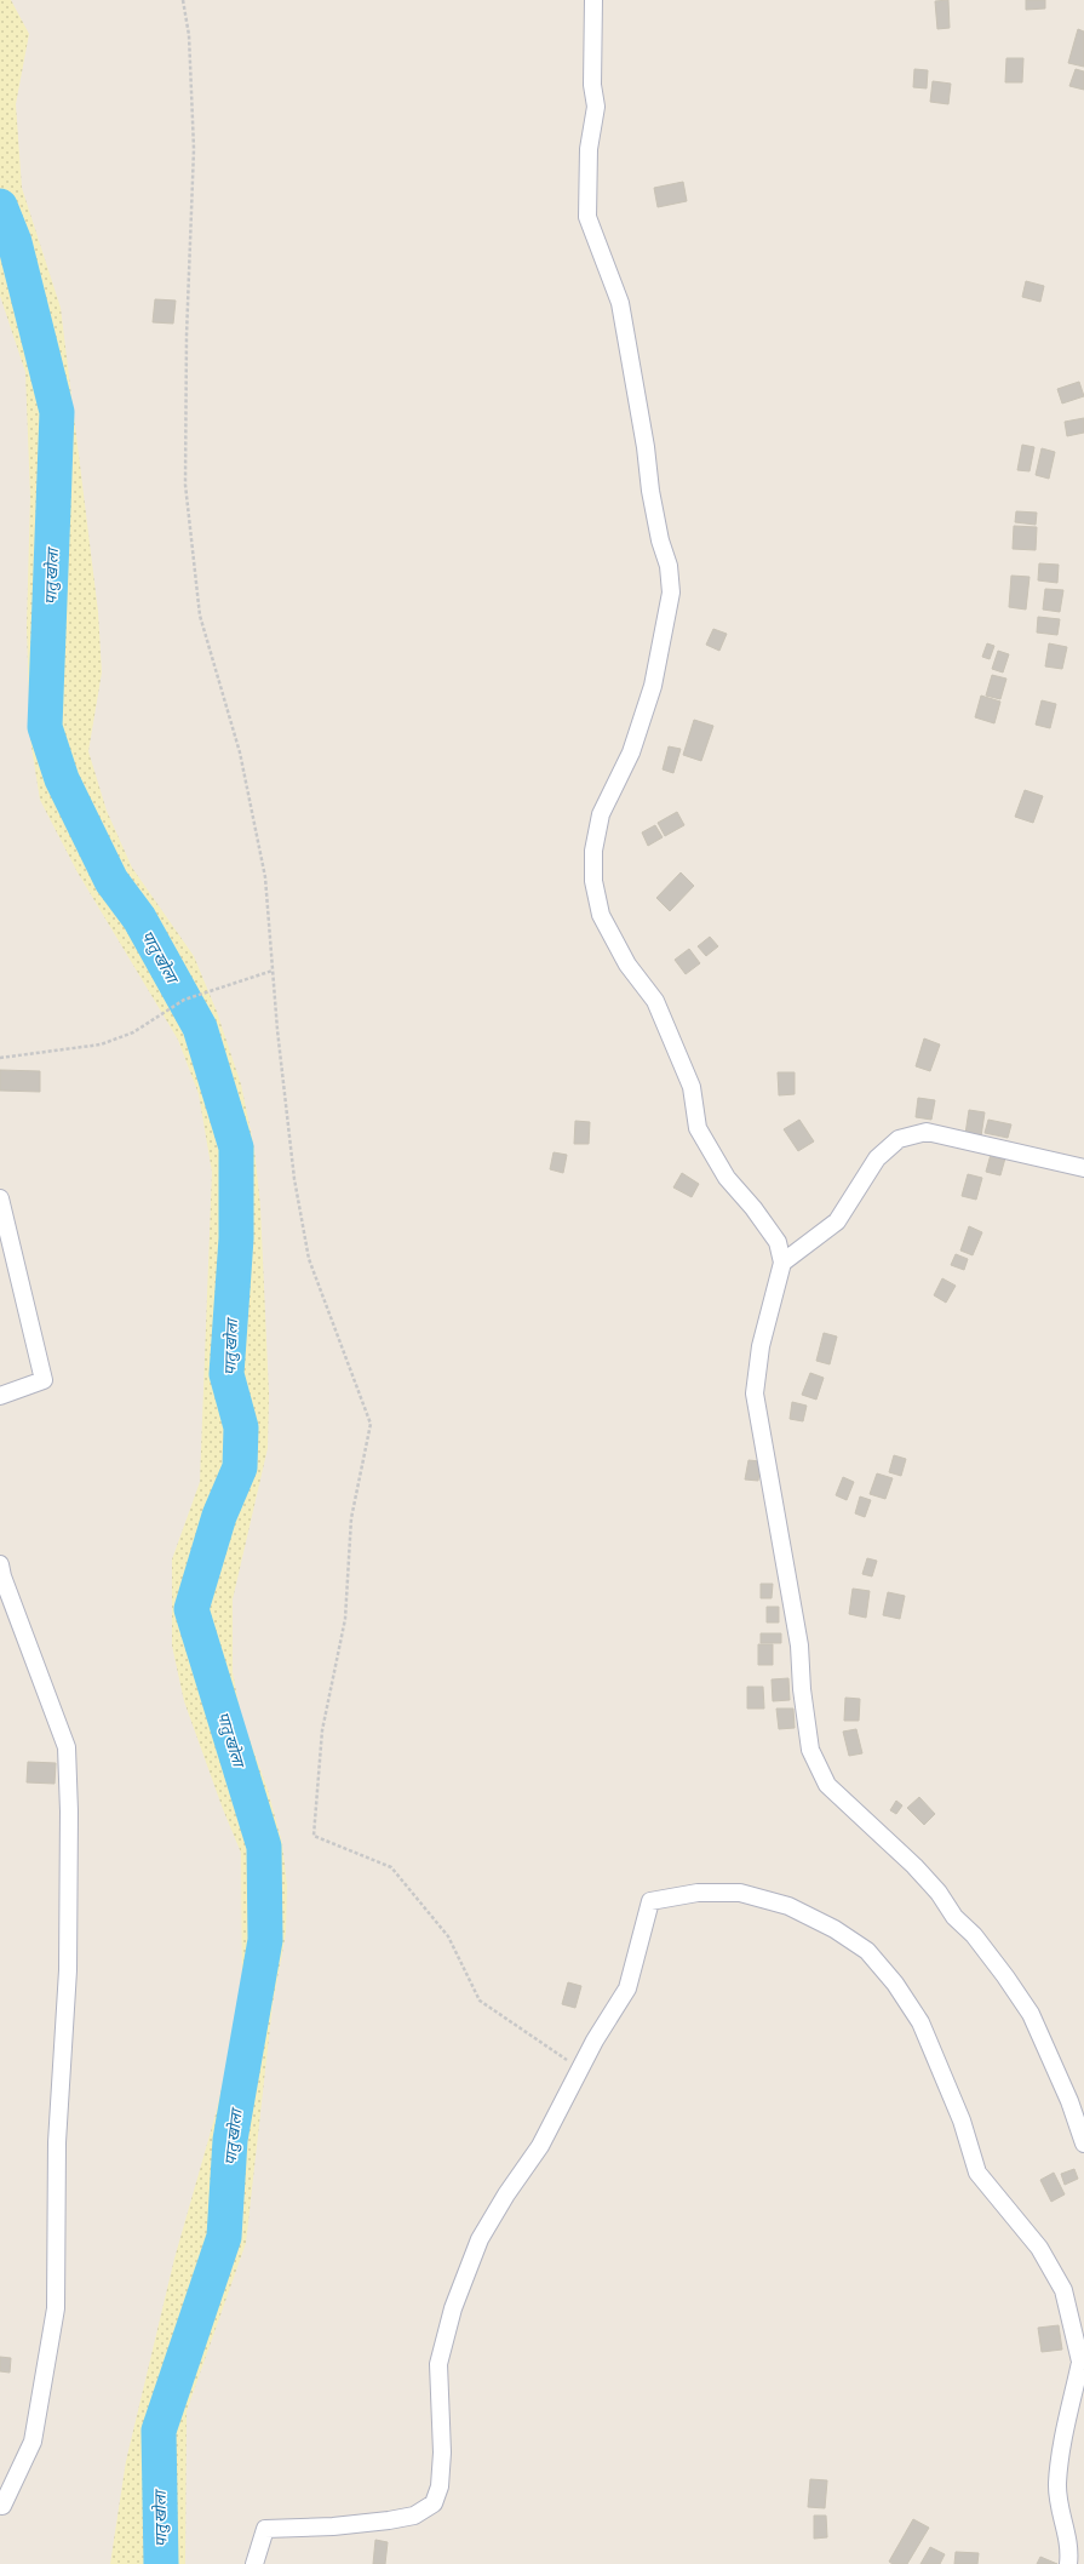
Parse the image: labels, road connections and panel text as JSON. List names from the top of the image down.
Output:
{
  "water": ["पातु खोला"]
}
